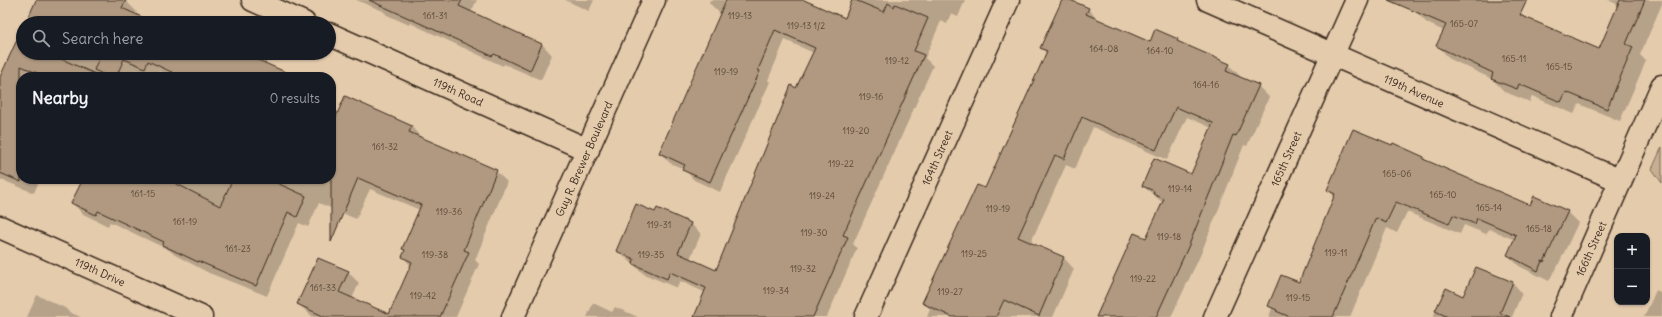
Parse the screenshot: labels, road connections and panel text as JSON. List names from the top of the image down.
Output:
{
  "streets": {
    "street": [
      "119th Avenue",
      "119th Road",
      "164th Street",
      "Guy R. Brewer Boulevard",
      "165th Street",
      "166th Street",
      "119th Drive"
    ]
  },
  "crossings": [
    ["119th Avenue", "165th Street"],
    ["119th Avenue", "166th Street"],
    ["119th Road", "Guy R. Brewer Boulevard"]
  ],
  "house_numbers": [
    "161-31",
    "119-13",
    "165-07",
    "119-13 1/2",
    "164-08",
    "164-10",
    "165-11",
    "119-12",
    "165-15",
    "119-19",
    "164-16",
    "119-16",
    "119-20",
    "161-32",
    "119-22",
    "165-06",
    "119-14",
    "161-15",
    "165-10",
    "119-24",
    "165-14",
    "119-19",
    "119-36",
    "161-19",
    "119-31",
    "165-18",
    "119-30",
    "119-18",
    "161-23",
    "119-11",
    "119-25",
    "119-38",
    "119-35",
    "119-32",
    "119-22",
    "161-33",
    "119-34",
    "119-27",
    "119-42",
    "119-15"
  ],
  "page": {
    "search": "Search here",
    "heading": ["Nearby", "0 results"],
    "map_buttons": ["+", "−"]
  }
}
